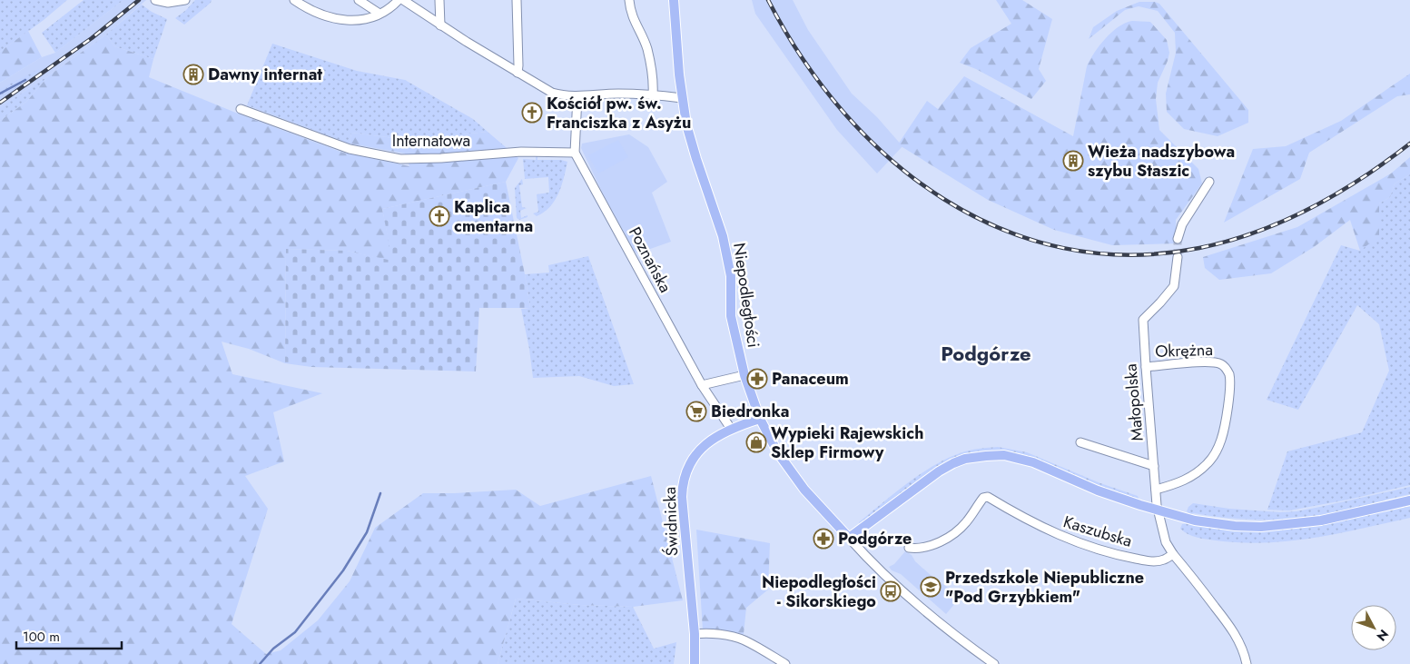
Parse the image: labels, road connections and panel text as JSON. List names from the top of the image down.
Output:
{
  "streets": {
    "main road": ["Niepodległości", "Świdnicka"],
    "street": [
      "Internatowa",
      "Poznańska",
      "Okrężna",
      "Małopolska",
      "Kaszubska"
    ]
  },
  "crossings": [
    ["Internatowa", "Poznańska"],
    ["Poznańska", "Świdnicka"],
    ["Niepodległości", "Świdnicka"],
    ["Okrężna", "Małopolska"],
    ["Małopolska", "Kaszubska"]
  ],
  "districts": ["Podgórze"],
  "places": {
    "building": ["Dawny internat", "Wieża nadszybowa szybu Staszic"],
    "church": ["Kościół pw. św. Franciszka z Asyżu", "Kaplica cmentarna"],
    "pharmacy": ["Panaceum", "Podgórze"],
    "supermarket": ["Biedronka"],
    "shop": ["Wypieki Rajewskich Sklep Firmowy"],
    "school or university": ["Przedszkole Niepubliczne \"Pod Grzybkiem\""],
    "bus stop": ["Niepodległości - Sikorskiego"]
  },
  "scale_bar": "100 m",
  "north": "bottom right"
}
